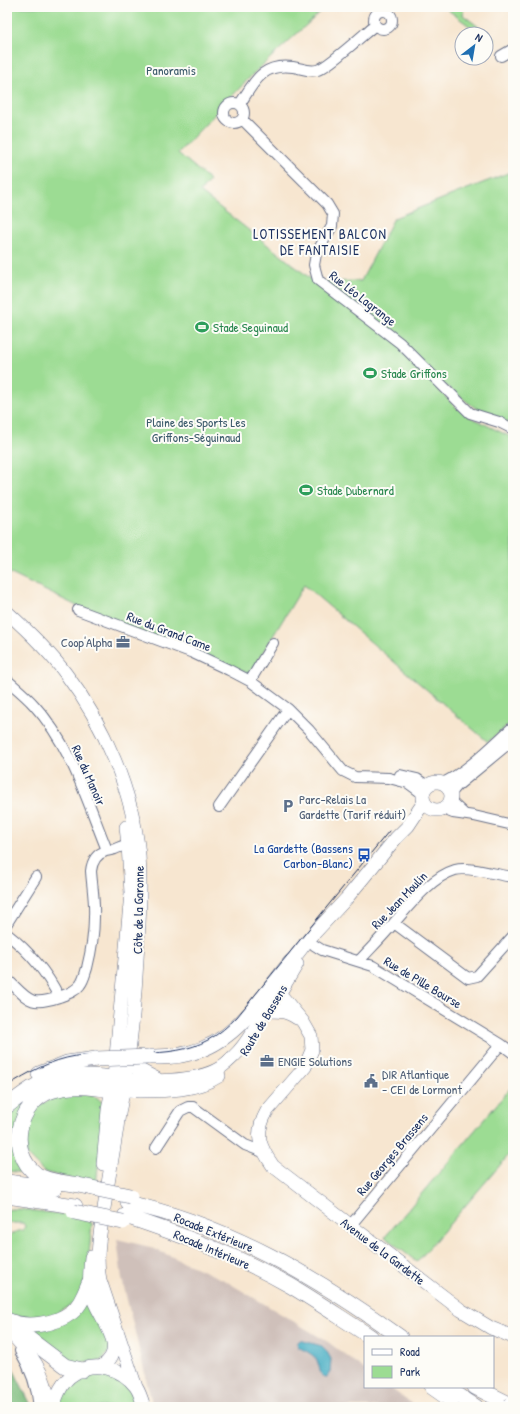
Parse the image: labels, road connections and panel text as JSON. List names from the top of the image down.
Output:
{
  "streets": {
    "highway": ["Rocade Extérieure", "Rocade Intérieure"],
    "main road": ["Côte de la Garonne", "Route de Bassens", "Avenue de la Gardette"],
    "street": [
      "Rue Léo Lagrange",
      "Rue du Grand Came",
      "Rue du Manoir",
      "Rue Jean Moulin",
      "Rue de Pille Bourse",
      "Rue Georges Brassens"
    ]
  },
  "crossings": [
    ["Rue Jean Moulin", "Rue de Pille Bourse"],
    ["Côte de la Garonne", "Route de Bassens"],
    ["Rue de Pille Bourse", "Route de Bassens"],
    ["Rue de Pille Bourse", "Rue Georges Brassens"],
    ["Route de Bassens", "Avenue de la Gardette"],
    ["Rue Georges Brassens", "Avenue de la Gardette"],
    ["Rocade Extérieure", "Rocade Intérieure"]
  ],
  "districts": ["LOTISSEMENT BALCON DE FANTAISIE"],
  "parks": ["Panoramis", "Plaine des Sports Les Griffons-Séguinaud"],
  "places": {
    "sports": ["Stade Seguinaud", "Stade Griffons", "Stade Dubernard"],
    "office": ["Coop'Alpha", "ENGIE Solutions"],
    "parking": ["Parc-Relais La Gardette (Tarif réduit)"],
    "bus stop": ["La Gardette (Bassens Carbon-Blanc)"],
    "public building": ["DIR Atlantique - CEI de Lormont"]
  },
  "legend": ["Road", "Park"],
  "north": "top right"
}
